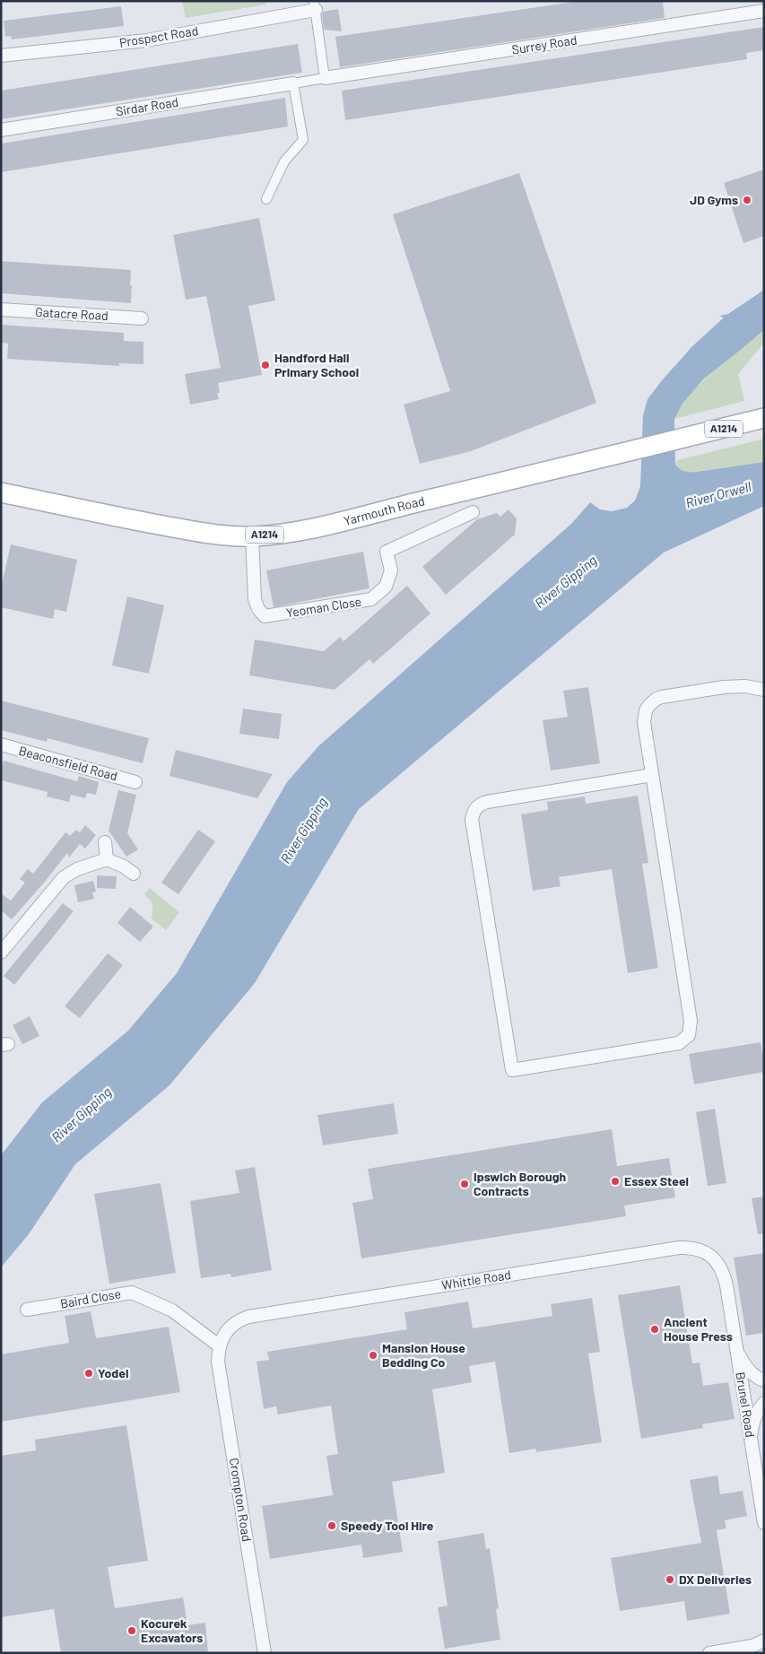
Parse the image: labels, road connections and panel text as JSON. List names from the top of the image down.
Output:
{
  "streets": {
    "main road": ["A1214", "Yarmouth Road"],
    "street": [
      "Prospect Road",
      "Surrey Road",
      "Sirdar Road",
      "Gatacre Road",
      "Yeoman Close",
      "Beaconsfield Road",
      "Whittle Road",
      "Baird Close",
      "Brunel Road",
      "Crompton Road"
    ]
  },
  "crossings": [
    ["Yarmouth Road", "Yeoman Close"],
    ["Whittle Road", "Baird Close"],
    ["Whittle Road", "Brunel Road"],
    ["Whittle Road", "Crompton Road"],
    ["Baird Close", "Crompton Road"]
  ],
  "water": ["River Orwell", "River Gipping"],
  "places": [
    "JD Gyms",
    "Handford Hall Primary School",
    "Essex Steel",
    "Ipswich Borough Contracts",
    "Ancient House Press",
    "Mansion House Bedding Co",
    "Yodel",
    "Speedy Tool Hire",
    "DX Deliveries",
    "Kocurek Excavators"
  ]
}
